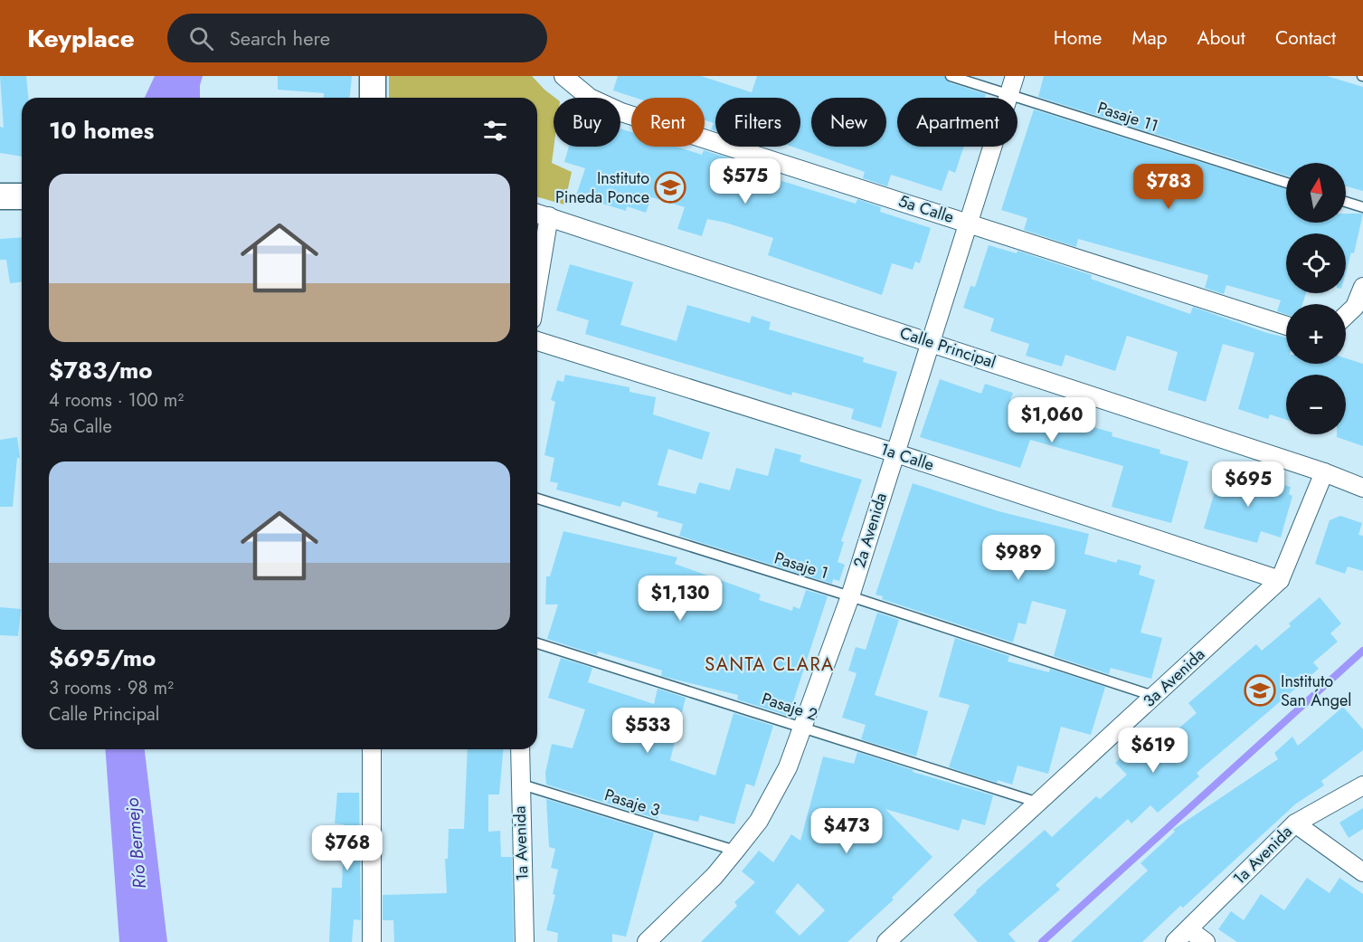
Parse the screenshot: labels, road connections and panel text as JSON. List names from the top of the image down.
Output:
{
  "streets": {
    "street": [
      "5a Calle",
      "Calle Principal",
      "1a Calle",
      "2a Avenida",
      "3a Avenida",
      "1a Avenida"
    ],
    "lane": [
      "Pasaje 11",
      "Pasaje 1",
      "Pasaje 2",
      "Pasaje 3"
    ]
  },
  "crossings": [
    ["Pasaje 11", "2a Avenida"],
    ["5a Calle", "2a Avenida"],
    ["Calle Principal", "2a Avenida"],
    ["Calle Principal", "3a Avenida"],
    ["1a Calle", "2a Avenida"],
    ["1a Calle", "3a Avenida"],
    ["2a Avenida", "Pasaje 1"],
    ["2a Avenida", "Pasaje 2"],
    ["2a Avenida", "Pasaje 3"],
    ["Pasaje 1", "3a Avenida"],
    ["3a Avenida", "Pasaje 2"],
    ["Pasaje 3", "1a Avenida"]
  ],
  "districts": ["SANTA CLARA"],
  "water": ["Río Bermejo"],
  "places": {
    "school or university": ["Instituto Pineda Ponce", "Instituto San Ángel"]
  },
  "north": "top",
  "page": {
    "header": "Keyplace",
    "search": "Search here",
    "nav": [
      "Home",
      "Map",
      "About",
      "Contact"
    ],
    "chip": [
      "Buy",
      "Rent",
      "Filters",
      "New",
      "Apartment"
    ],
    "heading": "10 homes",
    "price": [
      "$575",
      "$783",
      "$1,060",
      "$695",
      "$989",
      "$1,130",
      "$533",
      "$619",
      "$473",
      "$768"
    ],
    "map_buttons": ["+", "−"],
    "list": [
      {
        "name": "$783/mo",
        "note": "4 rooms · 100 m² · 5a Calle"
      },
      {
        "name": "$695/mo",
        "note": "3 rooms · 98 m² · Calle Principal"
      }
    ]
  }
}
